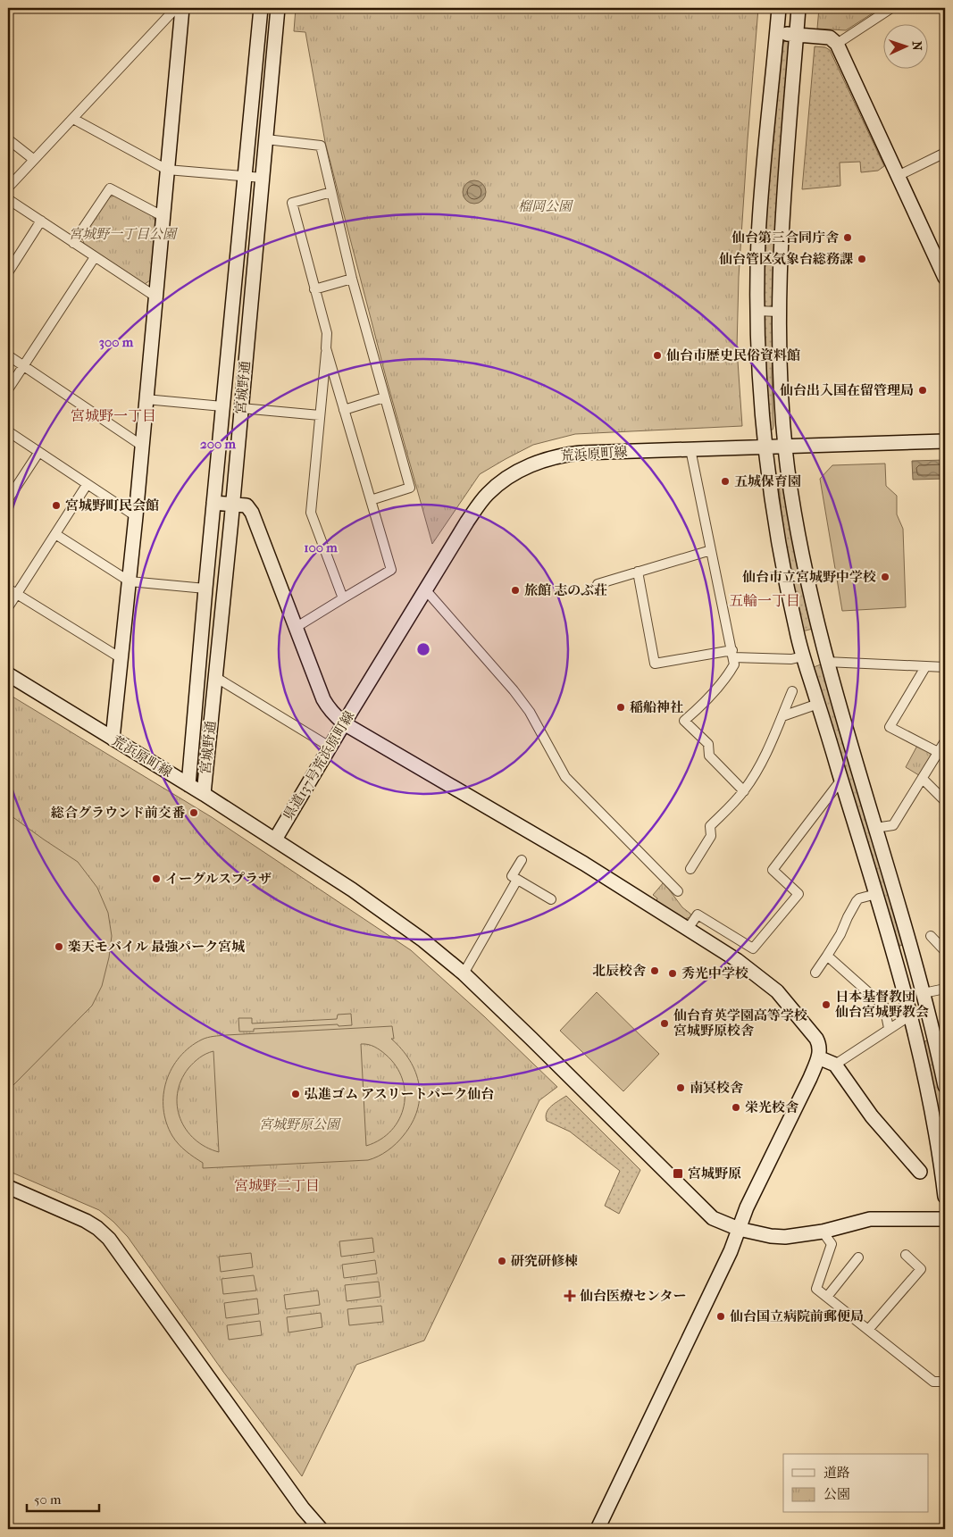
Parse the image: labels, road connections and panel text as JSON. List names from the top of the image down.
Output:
{
  "streets": {
    "street": ["宮城野通", "荒浜原町線", "県道137号荒浜原町線"]
  },
  "crossings": [
    ["宮城野通", "荒浜原町線"],
    ["荒浜原町線", "県道137号荒浜原町線"]
  ],
  "districts": ["宮城野一丁目", "五輪一丁目", "宮城野二丁目"],
  "parks": ["榴岡公園", "宮城野一丁目公園", "宮城野原公園"],
  "places": {
    "other": [
      "仙台第三合同庁舎",
      "仙台管区気象台総務課",
      "仙台市歴史民俗資料館",
      "仙台出入国在留管理局",
      "五城保育園",
      "宮城野町民会館",
      "仙台市立宮城野中学校",
      "旅館 志のぶ荘",
      "稲船神社",
      "総合グラウンド前交番",
      "イーグルスプラザ",
      "楽天モバイル 最強パーク宮城",
      "北辰校舎",
      "秀光中学校",
      "日本基督教団 仙台宮城野教会",
      "仙台育英学園高等学校 宮城野原校舎",
      "南冥校舎",
      "弘進ゴム アスリートパーク仙台",
      "栄光校舎",
      "研究研修棟",
      "仙台国立病院前郵便局"
    ],
    "transit": ["宮城野原"],
    "health": ["仙台医療センター"]
  },
  "legend": ["道路", "公園"],
  "scale_bar": "50 m",
  "north": "right",
  "rings": ["300 m", "200 m", "100 m"]
}
